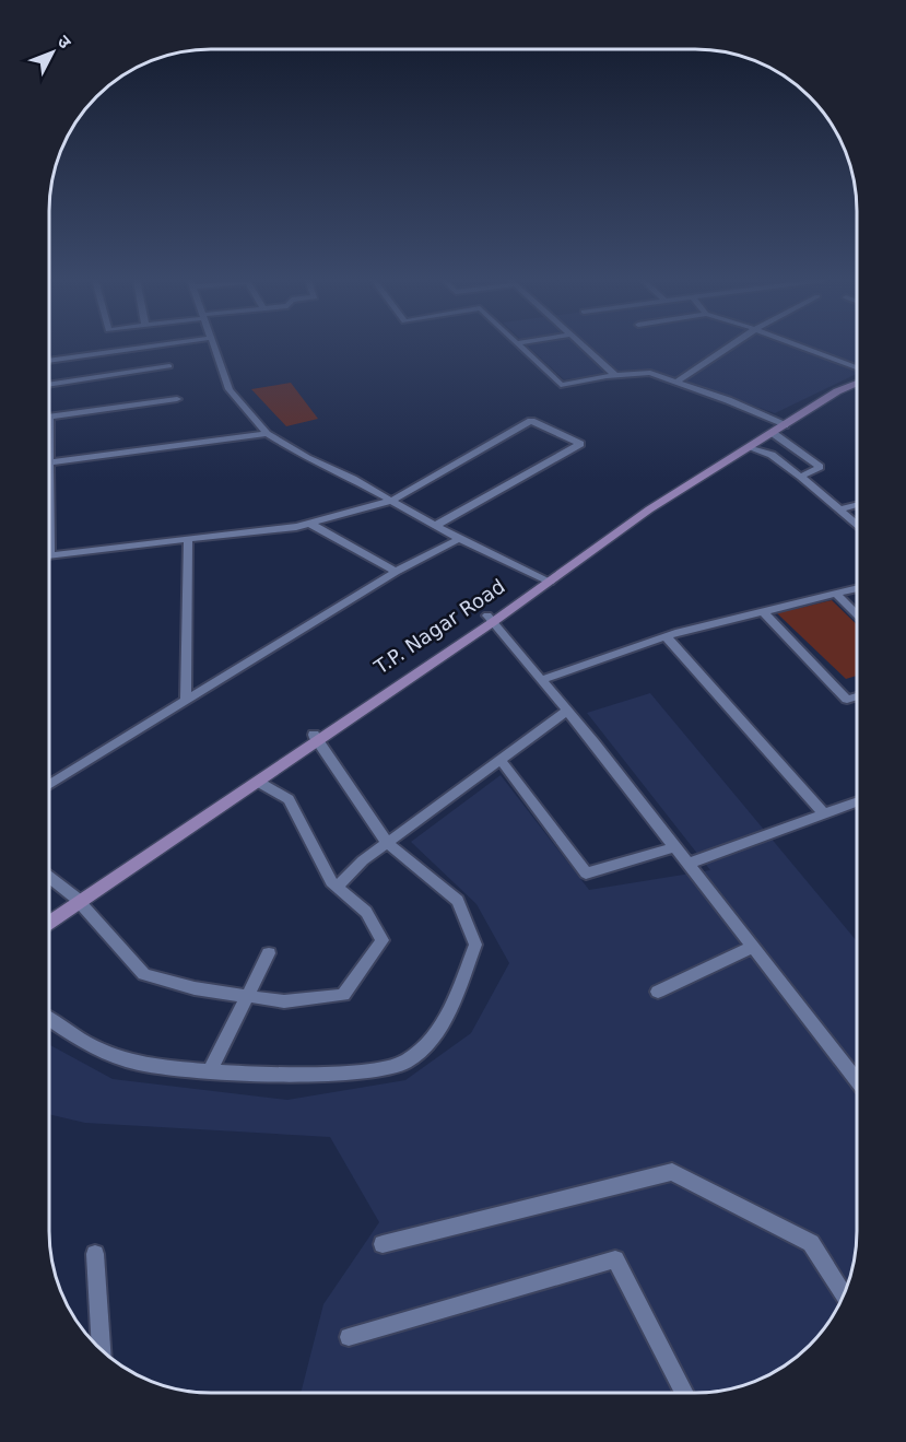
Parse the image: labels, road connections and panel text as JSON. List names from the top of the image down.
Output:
{
  "streets": {
    "main road": ["T.P. Nagar Road"]
  },
  "north": "top right"
}
